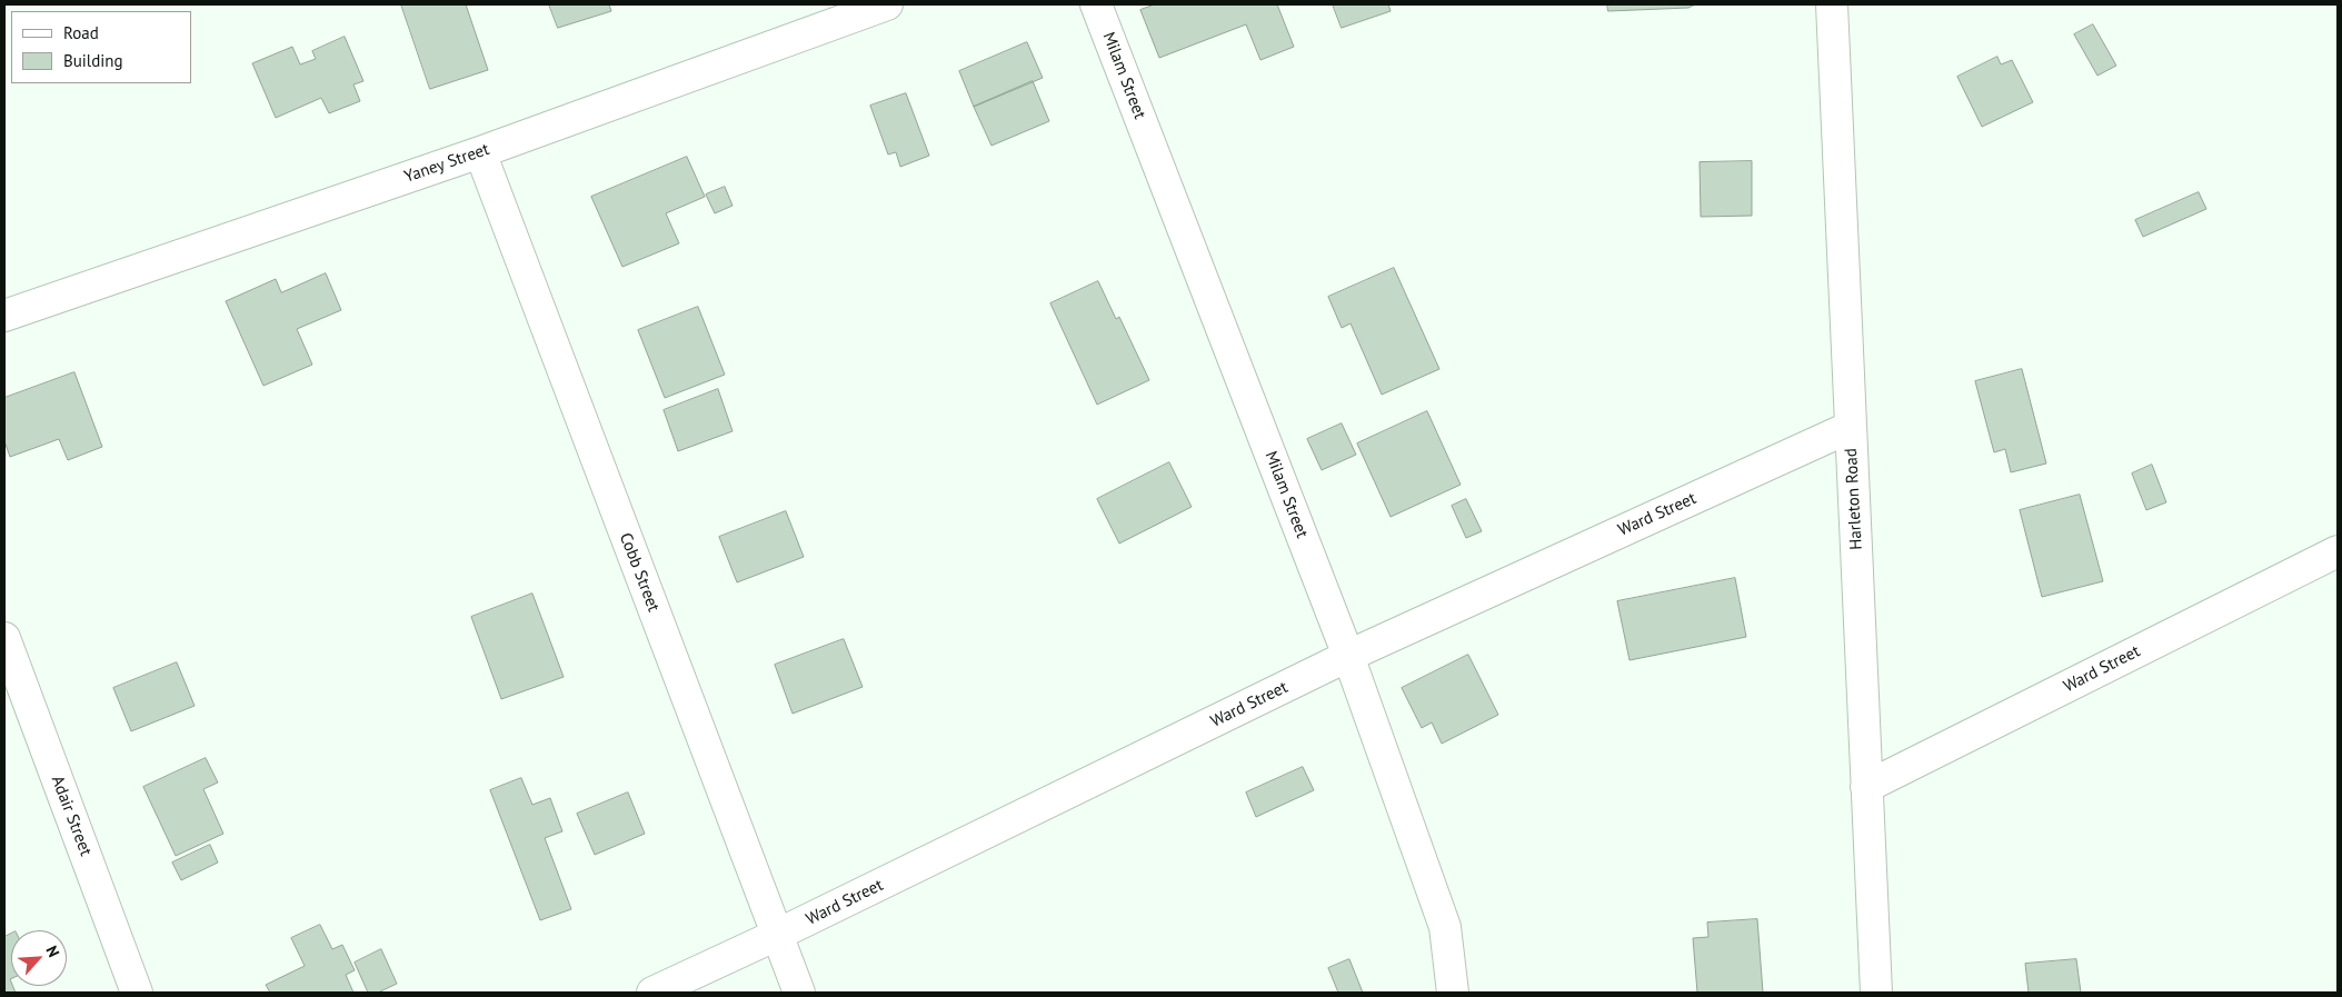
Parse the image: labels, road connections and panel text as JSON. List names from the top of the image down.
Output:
{
  "streets": {
    "street": [
      "Milam Street",
      "Yaney Street",
      "Harleton Road",
      "Ward Street",
      "Cobb Street",
      "Adair Street"
    ]
  },
  "crossings": [
    ["Milam Street", "Ward Street"],
    ["Yaney Street", "Cobb Street"],
    ["Harleton Road", "Ward Street"],
    ["Ward Street", "Cobb Street"]
  ],
  "legend": ["Road", "Building"],
  "north": "top right"
}
